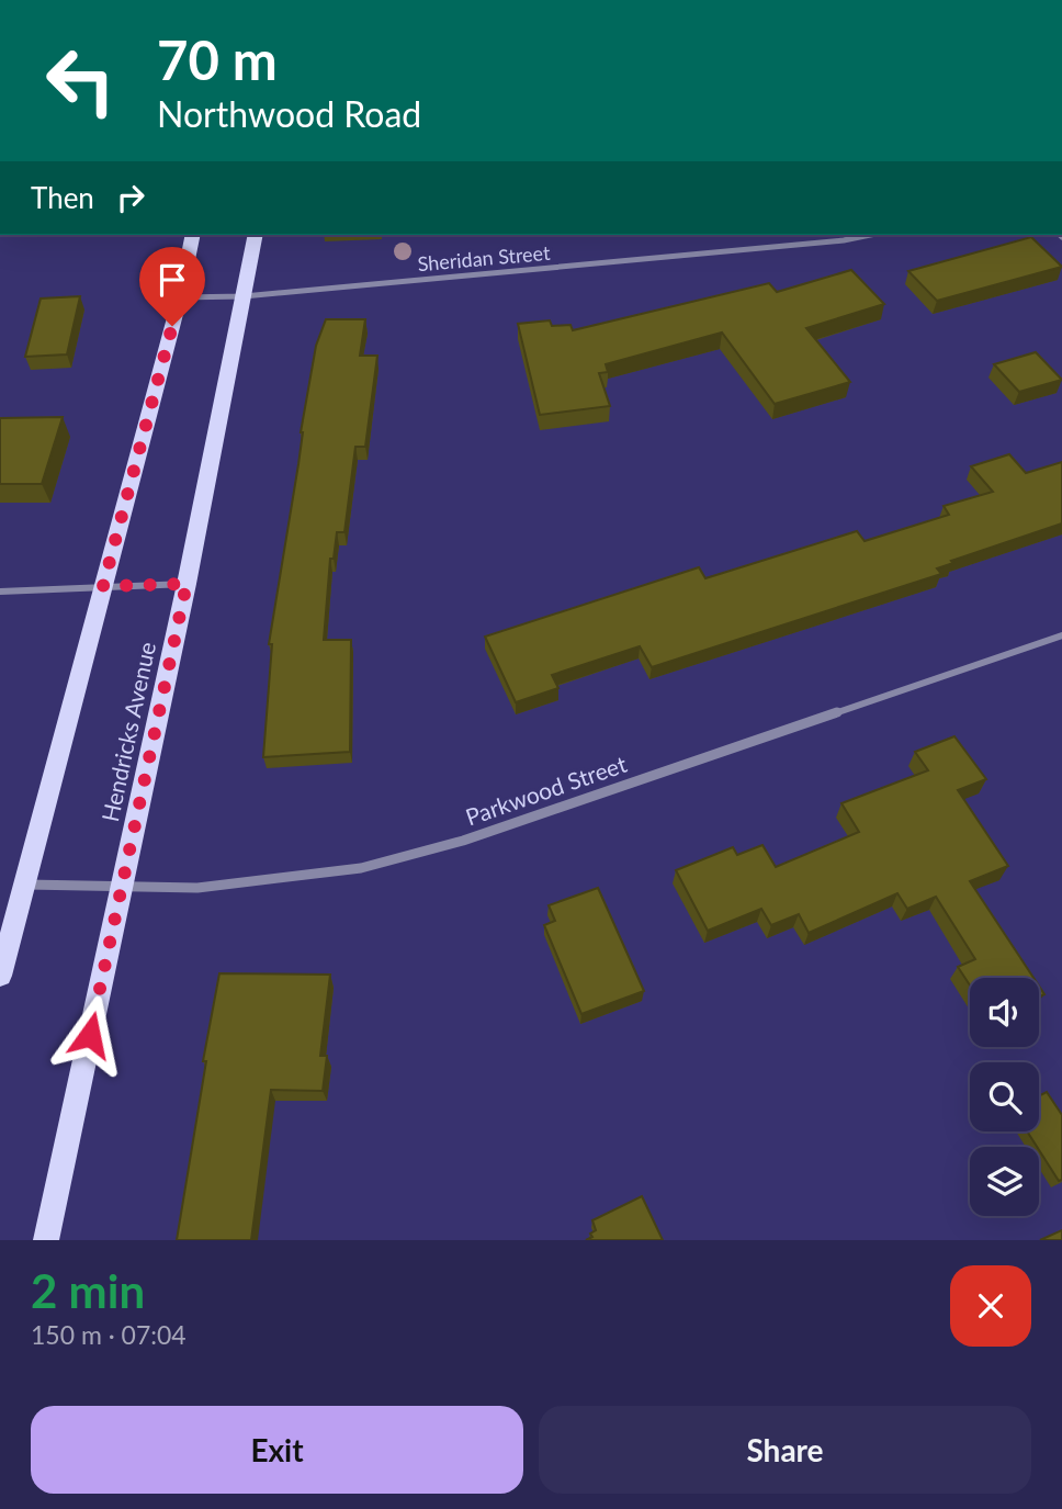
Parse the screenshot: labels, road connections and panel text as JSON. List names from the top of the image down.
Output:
{
  "streets": {
    "main road": ["Hendricks Avenue"],
    "street": ["Sheridan Street", "Parkwood Street"]
  },
  "crossings": [
    ["Sheridan Street", "Hendricks Avenue"],
    ["Hendricks Avenue", "Parkwood Street"]
  ],
  "page": {
    "turn": ["70 m", "Northwood Road"],
    "then": "Then",
    "heading": ["2 min", "150 m · 07:04"],
    "buttons": ["Exit", "Share"]
  }
}
